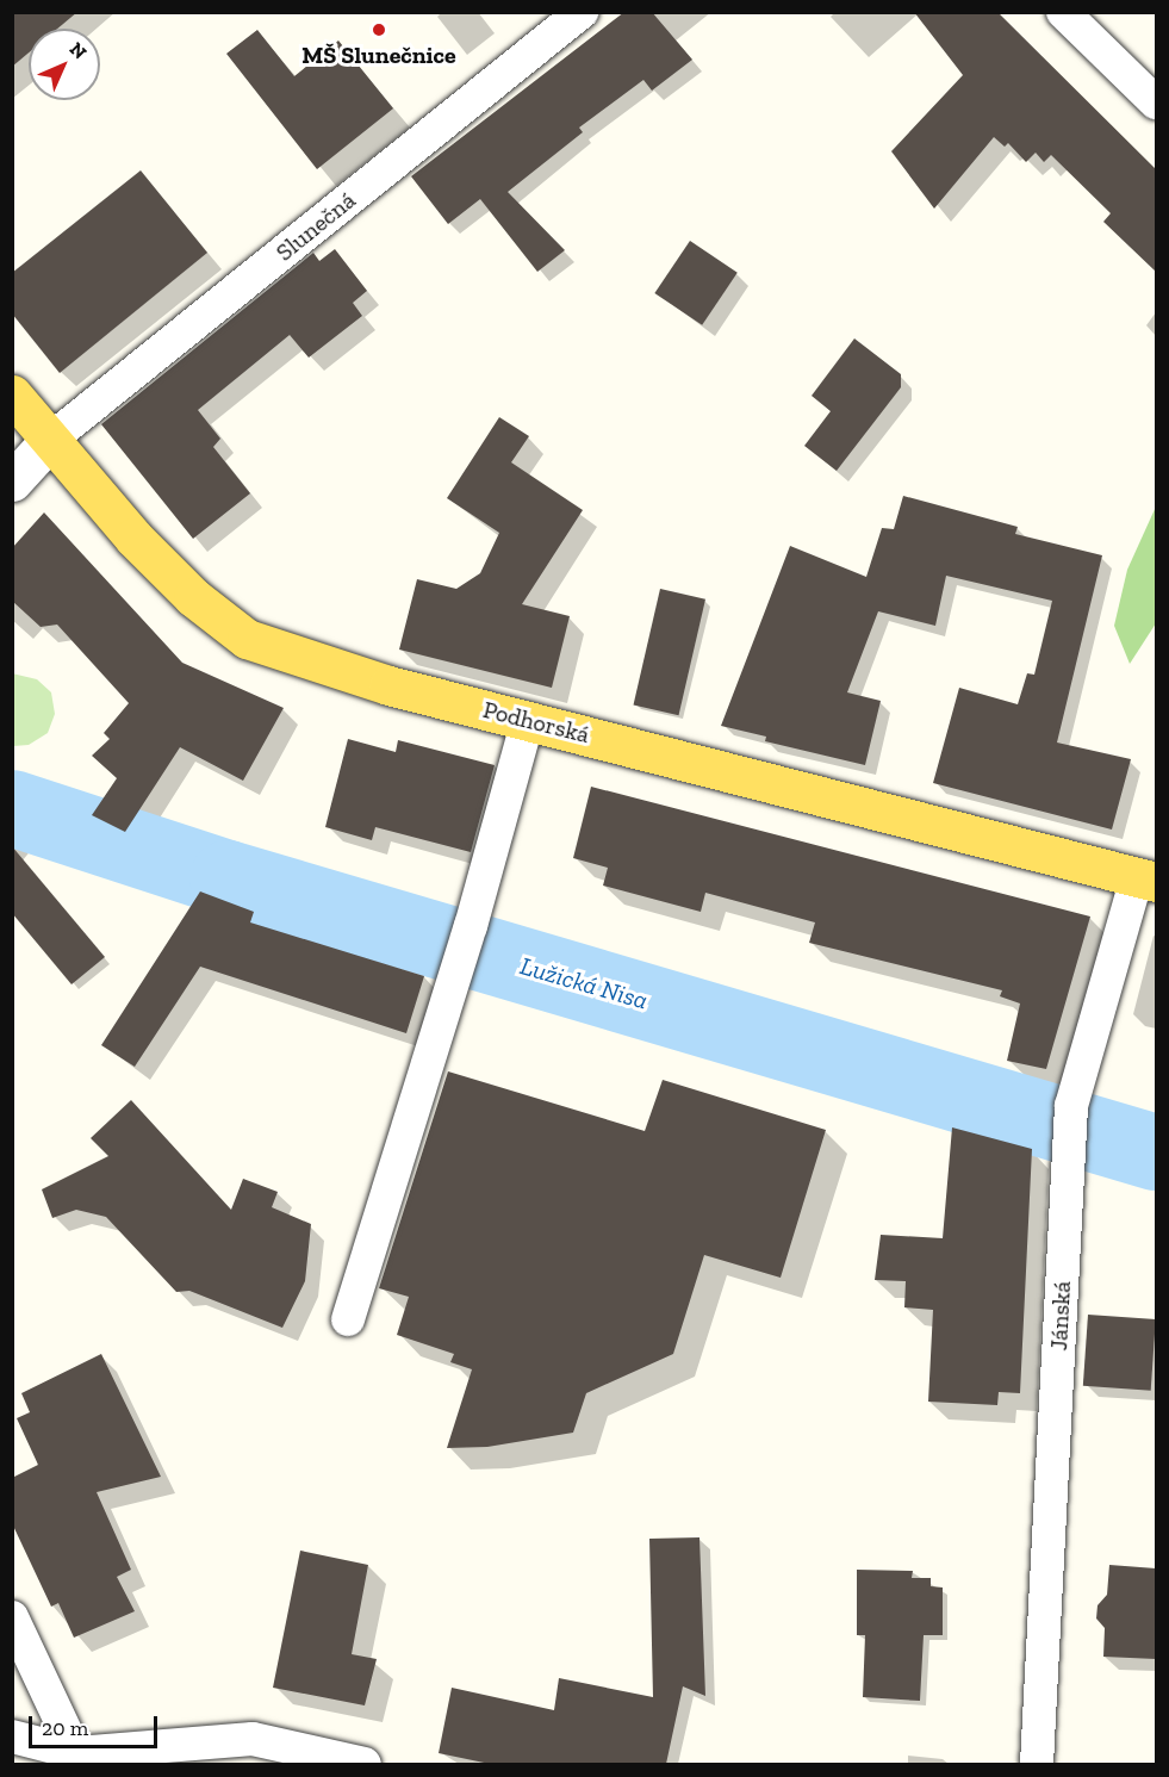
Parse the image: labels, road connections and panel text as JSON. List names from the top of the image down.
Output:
{
  "streets": {
    "main road": ["Podhorská"],
    "street": ["Slunečná", "Jánská"]
  },
  "crossings": [
    ["Slunečná", "Podhorská"],
    ["Podhorská", "Jánská"]
  ],
  "water": ["Lužická Nisa"],
  "places": ["MŠ Slunečnice"],
  "scale_bar": "20 m",
  "north": "top right"
}
